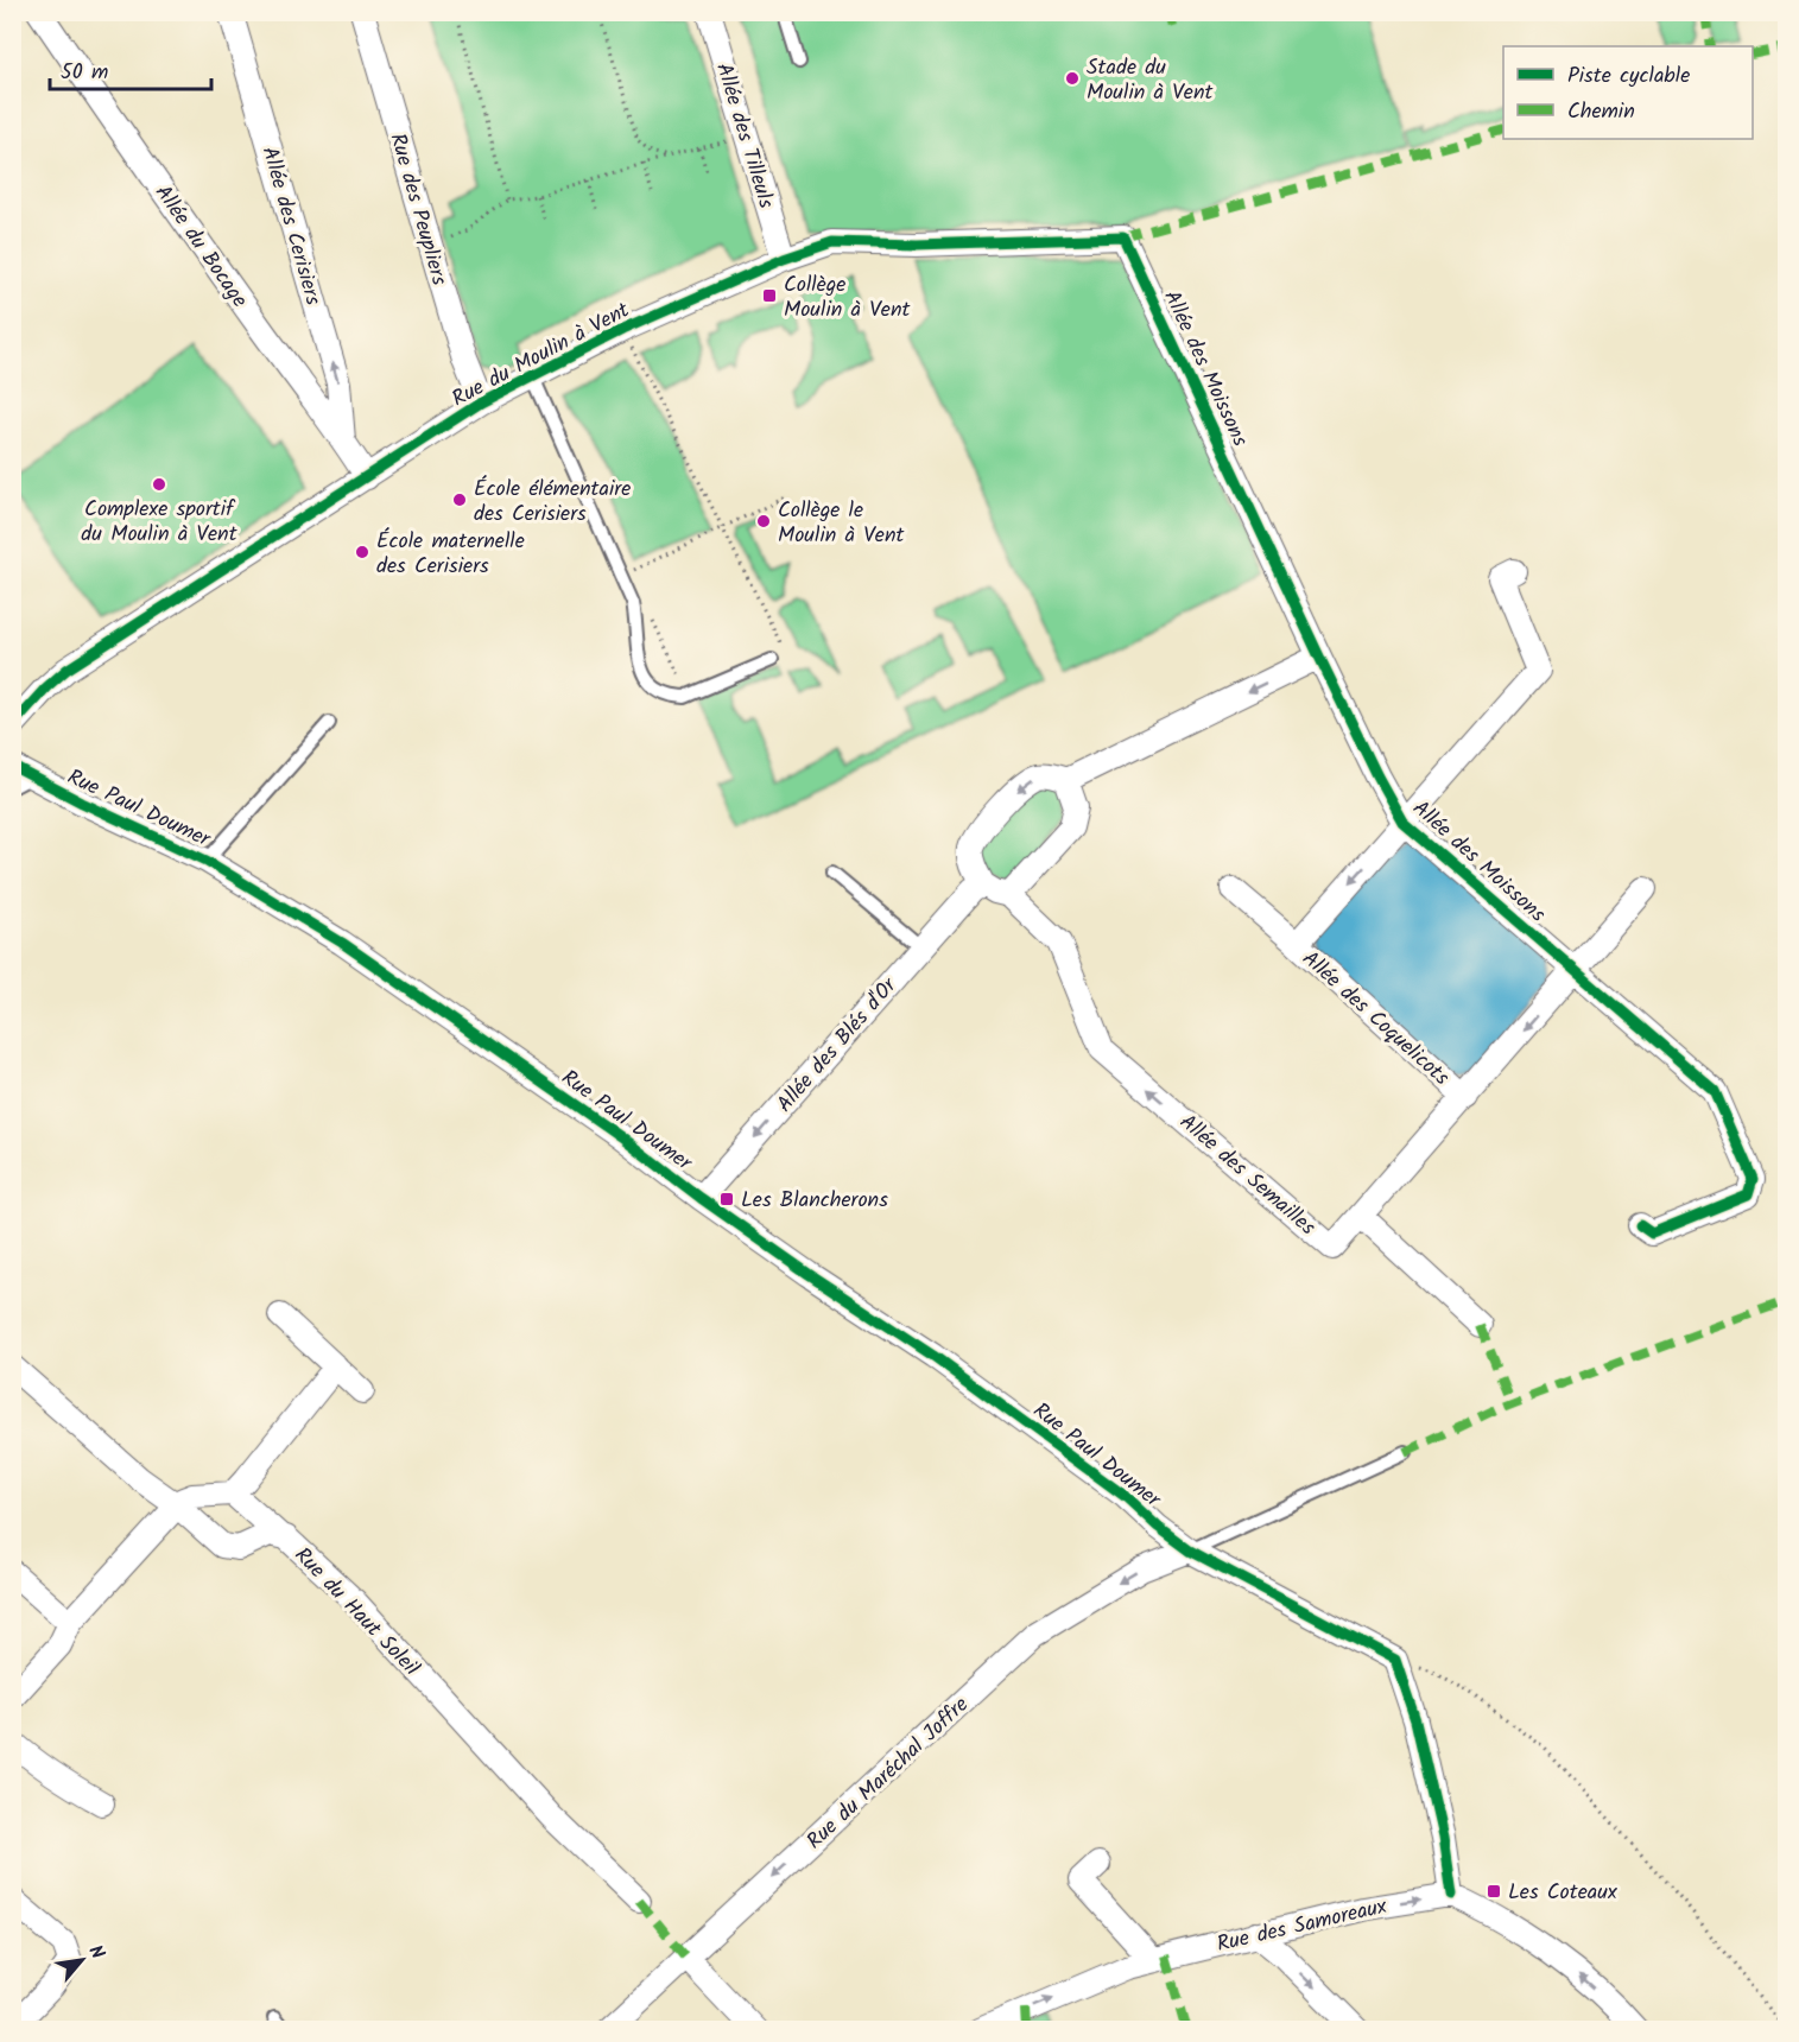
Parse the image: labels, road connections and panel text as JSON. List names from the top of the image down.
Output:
{
  "streets": {
    "street": [
      "Allée des Tilleuls",
      "Rue des Peupliers",
      "Allée des Cerisiers",
      "Allée du Bocage",
      "Rue du Moulin à Vent",
      "Allée des Moissons",
      "Rue Paul Doumer",
      "Allée des Coquelicots",
      "Allée des Blés d'Or",
      "Allée des Semailles",
      "Rue du Haut Soleil",
      "Rue du Maréchal Joffre",
      "Rue des Samoreaux"
    ]
  },
  "crossings": [
    ["Allée des Tilleuls", "Rue du Moulin à Vent"],
    ["Rue des Peupliers", "Rue du Moulin à Vent"],
    ["Allée des Cerisiers", "Allée du Bocage"],
    ["Allée du Bocage", "Rue du Moulin à Vent"],
    ["Rue du Moulin à Vent", "Allée des Moissons"],
    ["Allée des Moissons", "Allée des Coquelicots"],
    ["Allée des Moissons", "Allée des Semailles"],
    ["Rue Paul Doumer", "Allée des Blés d'Or"],
    ["Rue Paul Doumer", "Rue du Maréchal Joffre"],
    ["Allée des Coquelicots", "Allée des Semailles"],
    ["Allée des Blés d'Or", "Allée des Semailles"]
  ],
  "one_way": [
    "Allée des Cerisiers",
    "Allée des Blés d'Or",
    "Rue du Maréchal Joffre",
    "Rue des Samoreaux"
  ],
  "places": {
    "other": [
      "Stade du Moulin à Vent",
      "Complexe sportif du Moulin à Vent",
      "École élémentaire des Cerisiers",
      "Collège le Moulin à Vent",
      "École maternelle des Cerisiers"
    ],
    "transit": ["Collège Moulin à Vent", "Les Blancherons", "Les Coteaux"]
  },
  "legend": ["Piste cyclable", "Chemin"],
  "scale_bar": "50 m",
  "north": "top right"
}
